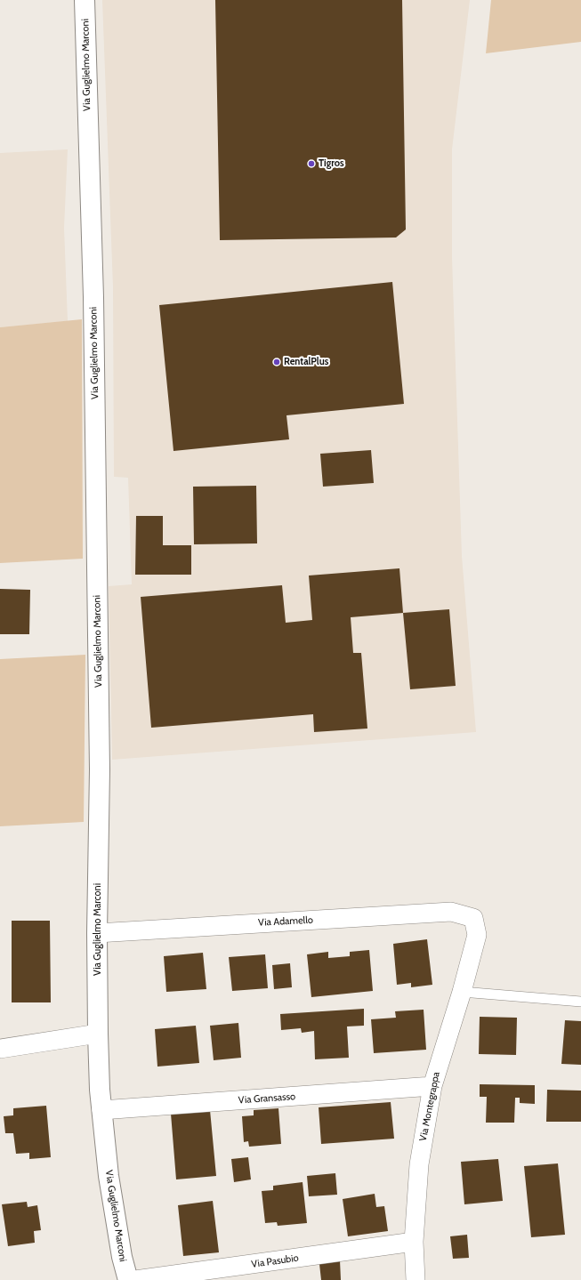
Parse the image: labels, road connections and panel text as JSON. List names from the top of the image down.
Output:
{
  "streets": {
    "street": [
      "Via Guglielmo Marconi",
      "Via Adamello",
      "Via Gransasso",
      "Via Montegrappa",
      "Via Pasubio"
    ]
  },
  "crossings": [
    ["Via Guglielmo Marconi", "Via Adamello"],
    ["Via Guglielmo Marconi", "Via Gransasso"],
    ["Via Adamello", "Via Montegrappa"],
    ["Via Gransasso", "Via Montegrappa"],
    ["Via Montegrappa", "Via Pasubio"]
  ],
  "places": ["Tigros", "RentalPlus"]
}
